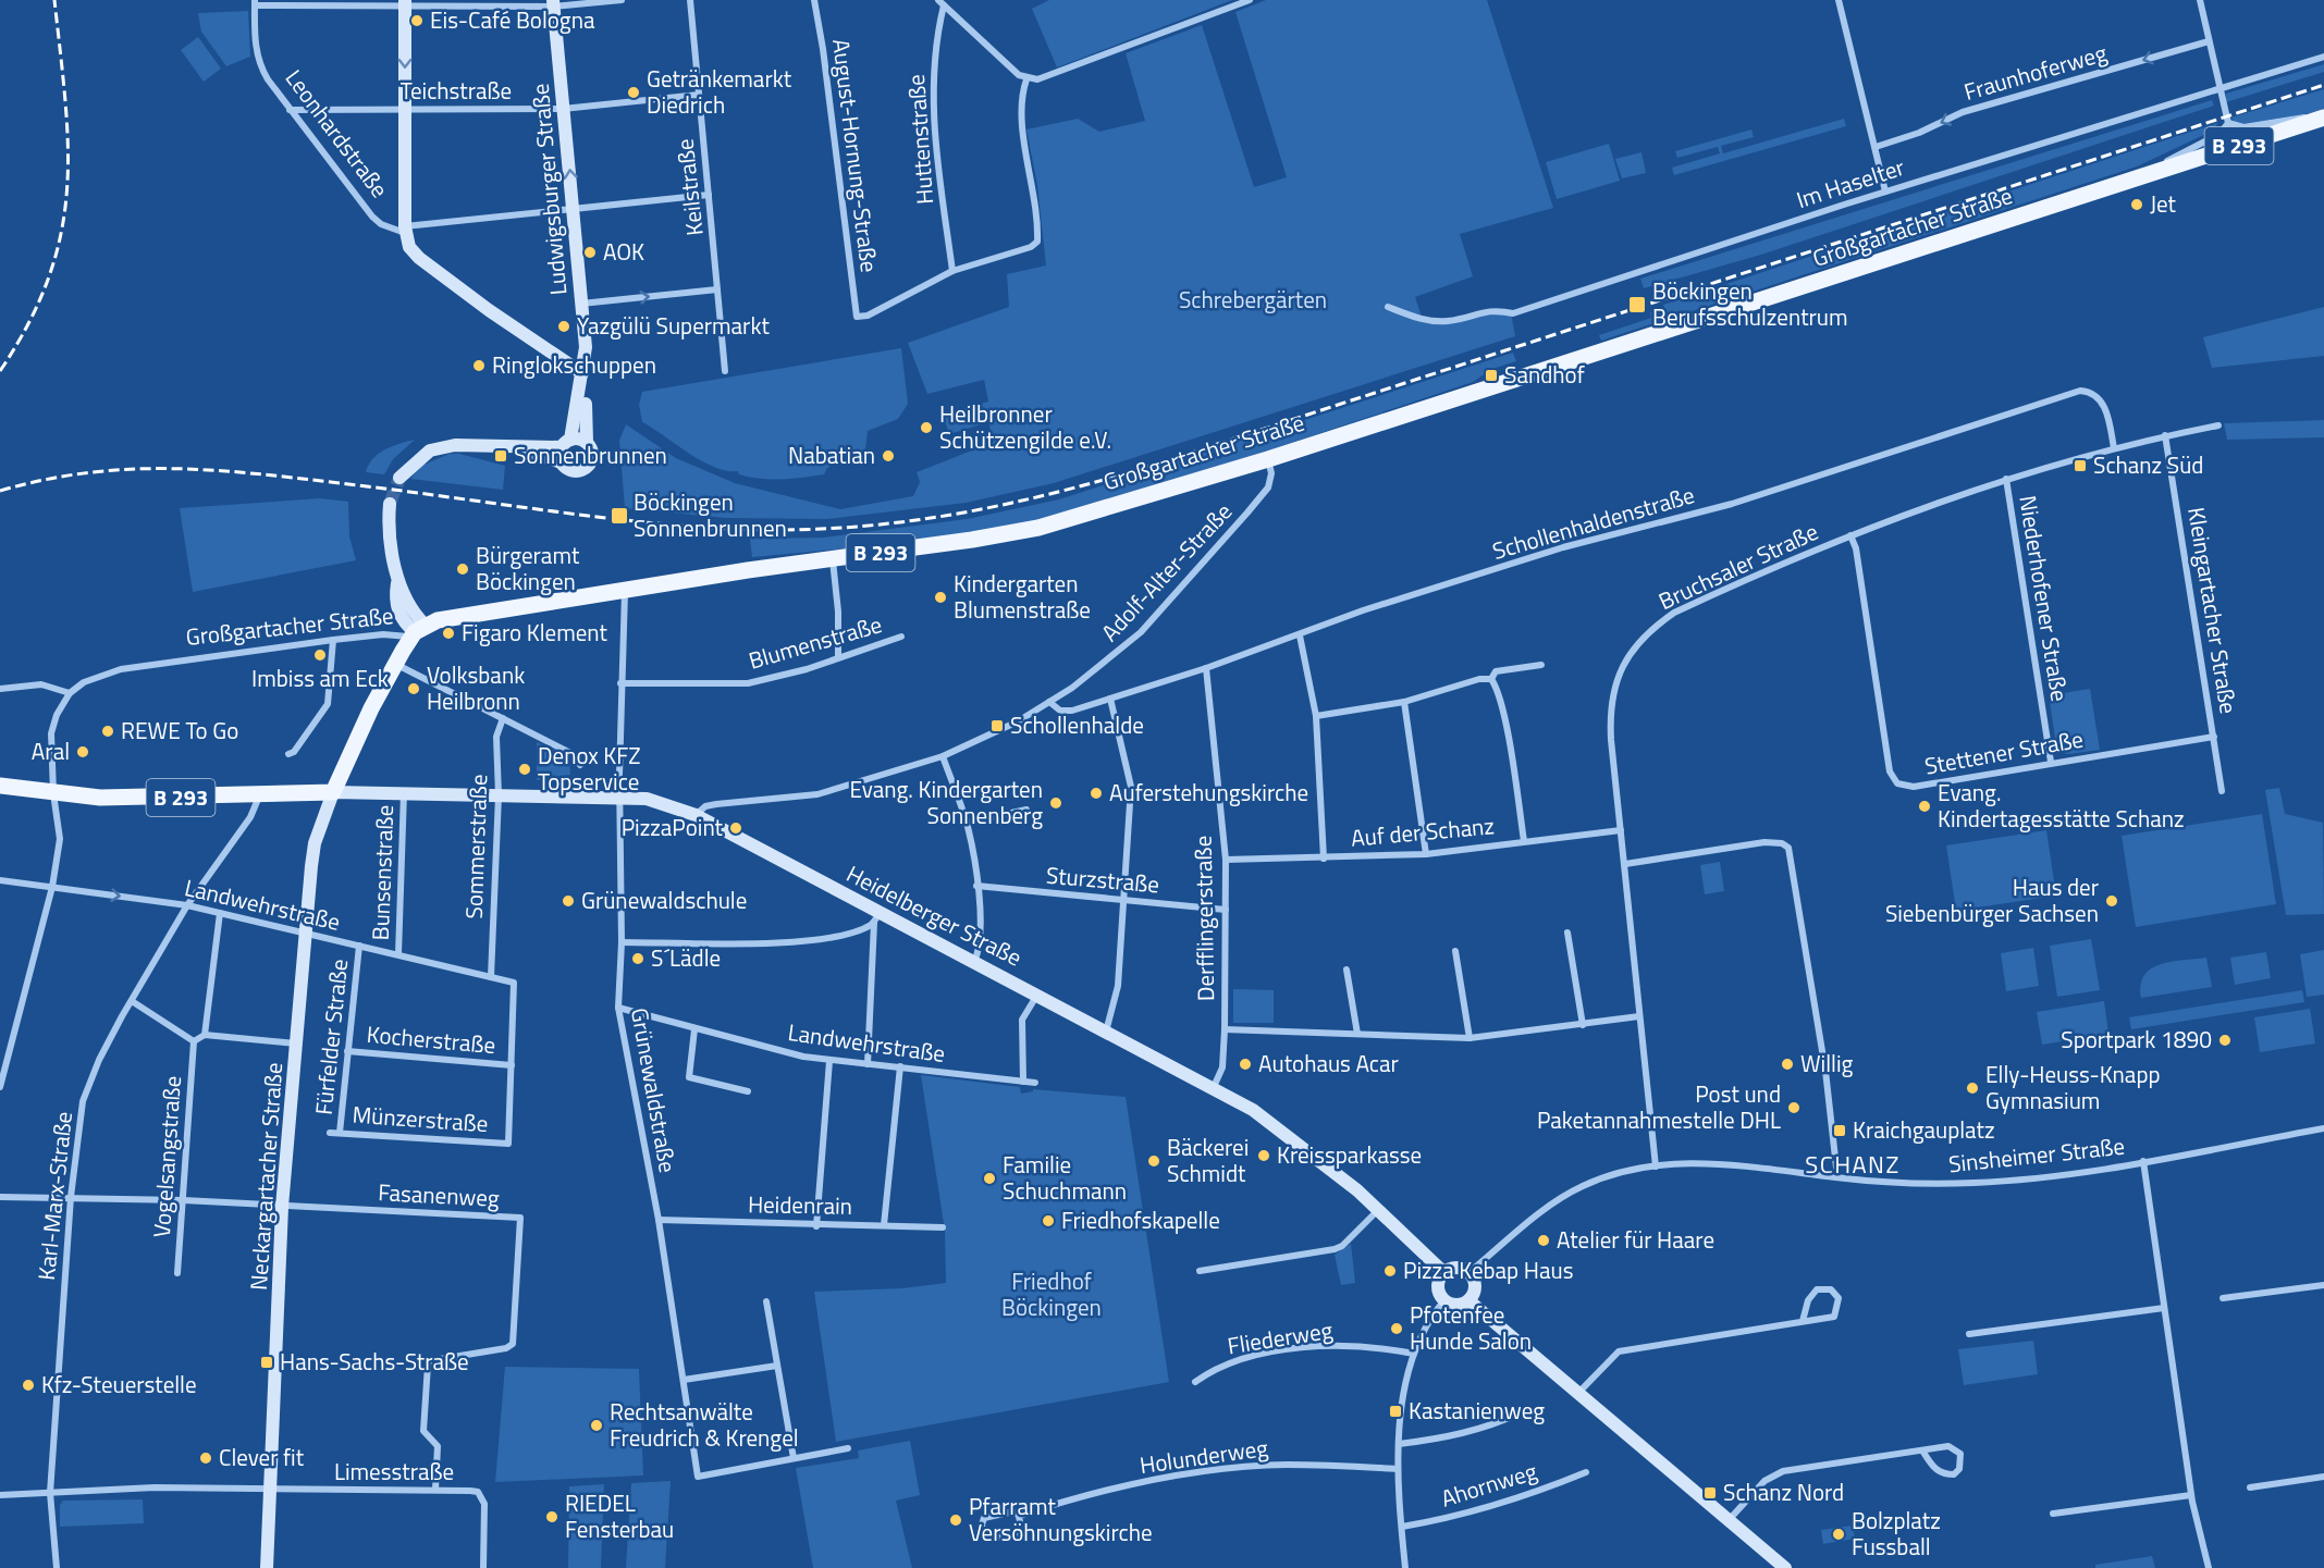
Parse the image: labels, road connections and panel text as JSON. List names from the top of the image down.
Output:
{
  "streets": {
    "main road": [
      "B 293",
      "Ludwigsburger Straße",
      "Großgartacher Straße",
      "Heidelberger Straße",
      "Neckargartacher Straße"
    ],
    "street": [
      "Fraunhoferweg",
      "Teichstraße",
      "Leonhardstraße",
      "Huttenstraße",
      "August-Hornung-Straße",
      "Im Haselter",
      "Keilstraße",
      "Schollenhaldenstraße",
      "Bruchsaler Straße",
      "Adolf-Alter-Straße",
      "Niederhofener Straße",
      "Kleingartacher Straße",
      "Blumenstraße",
      "Stettener Straße",
      "Auf der Schanz",
      "Sommerstraße",
      "Bunsenstraße",
      "Sturzstraße",
      "Landwehrstraße",
      "Derfflingerstraße",
      "Fürfelder Straße",
      "Kocherstraße",
      "Grünewaldstraße",
      "Münzerstraße",
      "Sinsheimer Straße",
      "Vogelsangstraße",
      "Karl-Marx-Straße",
      "Fasanenweg",
      "Heidenrain",
      "Fliederweg",
      "Holunderweg",
      "Limesstraße",
      "Ahornweg"
    ]
  },
  "crossings": [
    ["Teichstraße", "Leonhardstraße"],
    ["Teichstraße", "Keilstraße"],
    ["Teichstraße", "Ludwigsburger Straße"],
    ["Huttenstraße", "August-Hornung-Straße"],
    ["B 293", "Heidelberger Straße"],
    ["B 293", "Neckargartacher Straße"],
    ["B 293", "Karl-Marx-Straße"],
    ["Großgartacher Straße", "Adolf-Alter-Straße"],
    ["Großgartacher Straße", "Grünewaldstraße"],
    ["Schollenhaldenstraße", "Bruchsaler Straße"],
    ["Schollenhaldenstraße", "Adolf-Alter-Straße"],
    ["Schollenhaldenstraße", "Derfflingerstraße"],
    ["Bruchsaler Straße", "Niederhofener Straße"],
    ["Bruchsaler Straße", "Kleingartacher Straße"],
    ["Bruchsaler Straße", "Stettener Straße"],
    ["Bruchsaler Straße", "Auf der Schanz"],
    ["Bruchsaler Straße", "Sinsheimer Straße"],
    ["Adolf-Alter-Straße", "Heidelberger Straße"],
    ["Niederhofener Straße", "Stettener Straße"],
    ["Kleingartacher Straße", "Stettener Straße"],
    ["Blumenstraße", "Grünewaldstraße"],
    ["Auf der Schanz", "Derfflingerstraße"],
    ["Sommerstraße", "Landwehrstraße"],
    ["Sommerstraße", "Heidelberger Straße"],
    ["Bunsenstraße", "Landwehrstraße"],
    ["Bunsenstraße", "Heidelberger Straße"],
    ["Sturzstraße", "Derfflingerstraße"],
    ["Landwehrstraße", "Fürfelder Straße"],
    ["Landwehrstraße", "Kocherstraße"],
    ["Landwehrstraße", "Grünewaldstraße"],
    ["Landwehrstraße", "Münzerstraße"],
    ["Landwehrstraße", "Neckargartacher Straße"],
    ["Landwehrstraße", "Karl-Marx-Straße"],
    ["Heidelberger Straße", "Derfflingerstraße"],
    ["Heidelberger Straße", "Grünewaldstraße"],
    ["Heidelberger Straße", "Sinsheimer Straße"],
    ["Heidelberger Straße", "Neckargartacher Straße"],
    ["Fürfelder Straße", "Kocherstraße"],
    ["Fürfelder Straße", "Münzerstraße"],
    ["Kocherstraße", "Münzerstraße"],
    ["Grünewaldstraße", "Heidenrain"],
    ["Neckargartacher Straße", "Fasanenweg"],
    ["Neckargartacher Straße", "Limesstraße"],
    ["Karl-Marx-Straße", "Limesstraße"],
    ["Fasanenweg", "Limesstraße"]
  ],
  "one_way": ["Fraunhoferweg"],
  "districts": ["SCHANZ"],
  "parks": ["Schrebergärten", "Friedhof Böckingen"],
  "places": {
    "other": [
      "Eis-Café Bologna",
      "Getränkemarkt Diedrich",
      "Jet",
      "AOK",
      "Yazgülü Supermarkt",
      "Ringlokschuppen",
      "Heilbronner Schützengilde e.V.",
      "Nabatian",
      "Bürgeramt Böckingen",
      "Kindergarten Blumenstraße",
      "Figaro Klement",
      "Imbiss am Eck",
      "Volksbank Heilbronn",
      "REWE To Go",
      "Aral",
      "Denox KFZ Topservice",
      "Auferstehungskirche",
      "Evang. Kindergarten Sonnenberg",
      "Evang. Kindertagesstätte Schanz",
      "PizzaPoint",
      "Grünewaldschule",
      "Haus der Siebenbürger Sachsen",
      "S´Lädle",
      "Sportpark 1890",
      "Autohaus Acar",
      "Willig",
      "Elly-Heuss-Knapp Gymnasium",
      "Post und Paketannahmestelle DHL",
      "Kreissparkasse",
      "Bäckerei Schmidt",
      "Familie Schuchmann",
      "Friedhofskapelle",
      "Atelier für Haare",
      "Pizza Kebap Haus",
      "Pfotenfee Hunde Salon",
      "Kfz-Steuerstelle",
      "Rechtsanwälte Freudrich & Krengel",
      "Clever fit",
      "RIEDEL Fensterbau",
      "Pfarramt Versöhnungskirche",
      "Bolzplatz Fussball"
    ],
    "transit": [
      "Böckingen Berufsschulzentrum",
      "Sandhof",
      "Sonnenbrunnen",
      "Schanz Süd",
      "Böckingen Sonnenbrunnen",
      "Schollenhalde",
      "Kraichgauplatz",
      "Hans-Sachs-Straße",
      "Kastanienweg",
      "Schanz Nord"
    ]
  }
}
